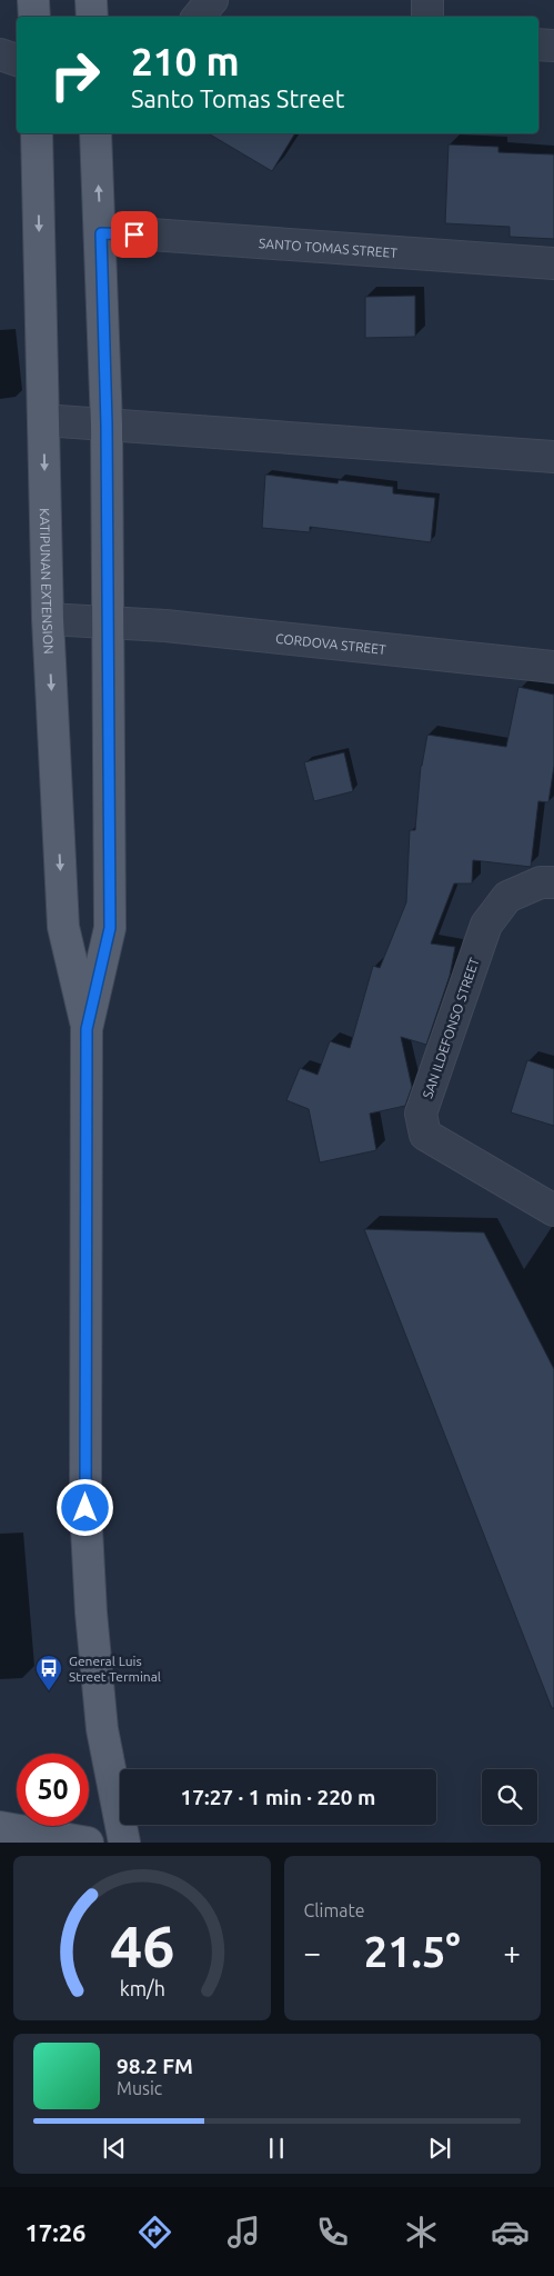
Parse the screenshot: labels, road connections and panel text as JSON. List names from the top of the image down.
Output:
{
  "streets": {
    "main road": ["KATIPUNAN EXTENSION"],
    "street": ["SANTO TOMAS STREET", "CORDOVA STREET", "SAN ILDEFONSO STREET"]
  },
  "crossings": [
    ["SANTO TOMAS STREET", "KATIPUNAN EXTENSION"],
    ["KATIPUNAN EXTENSION", "CORDOVA STREET"]
  ],
  "places": {
    "bus stop": ["General Luis Street Terminal"]
  },
  "page": {
    "turn": ["210 m", "Santo Tomas Street"],
    "limit": "50",
    "trip": "17:27 · 1 min · 220 m",
    "tile": "Climate",
    "heat": ["−", "21.5°", "+"],
    "song": ["98.2 FM", "Music"],
    "tabs": "17:26",
    "gauge": ["46", "km/h"]
  }
}
